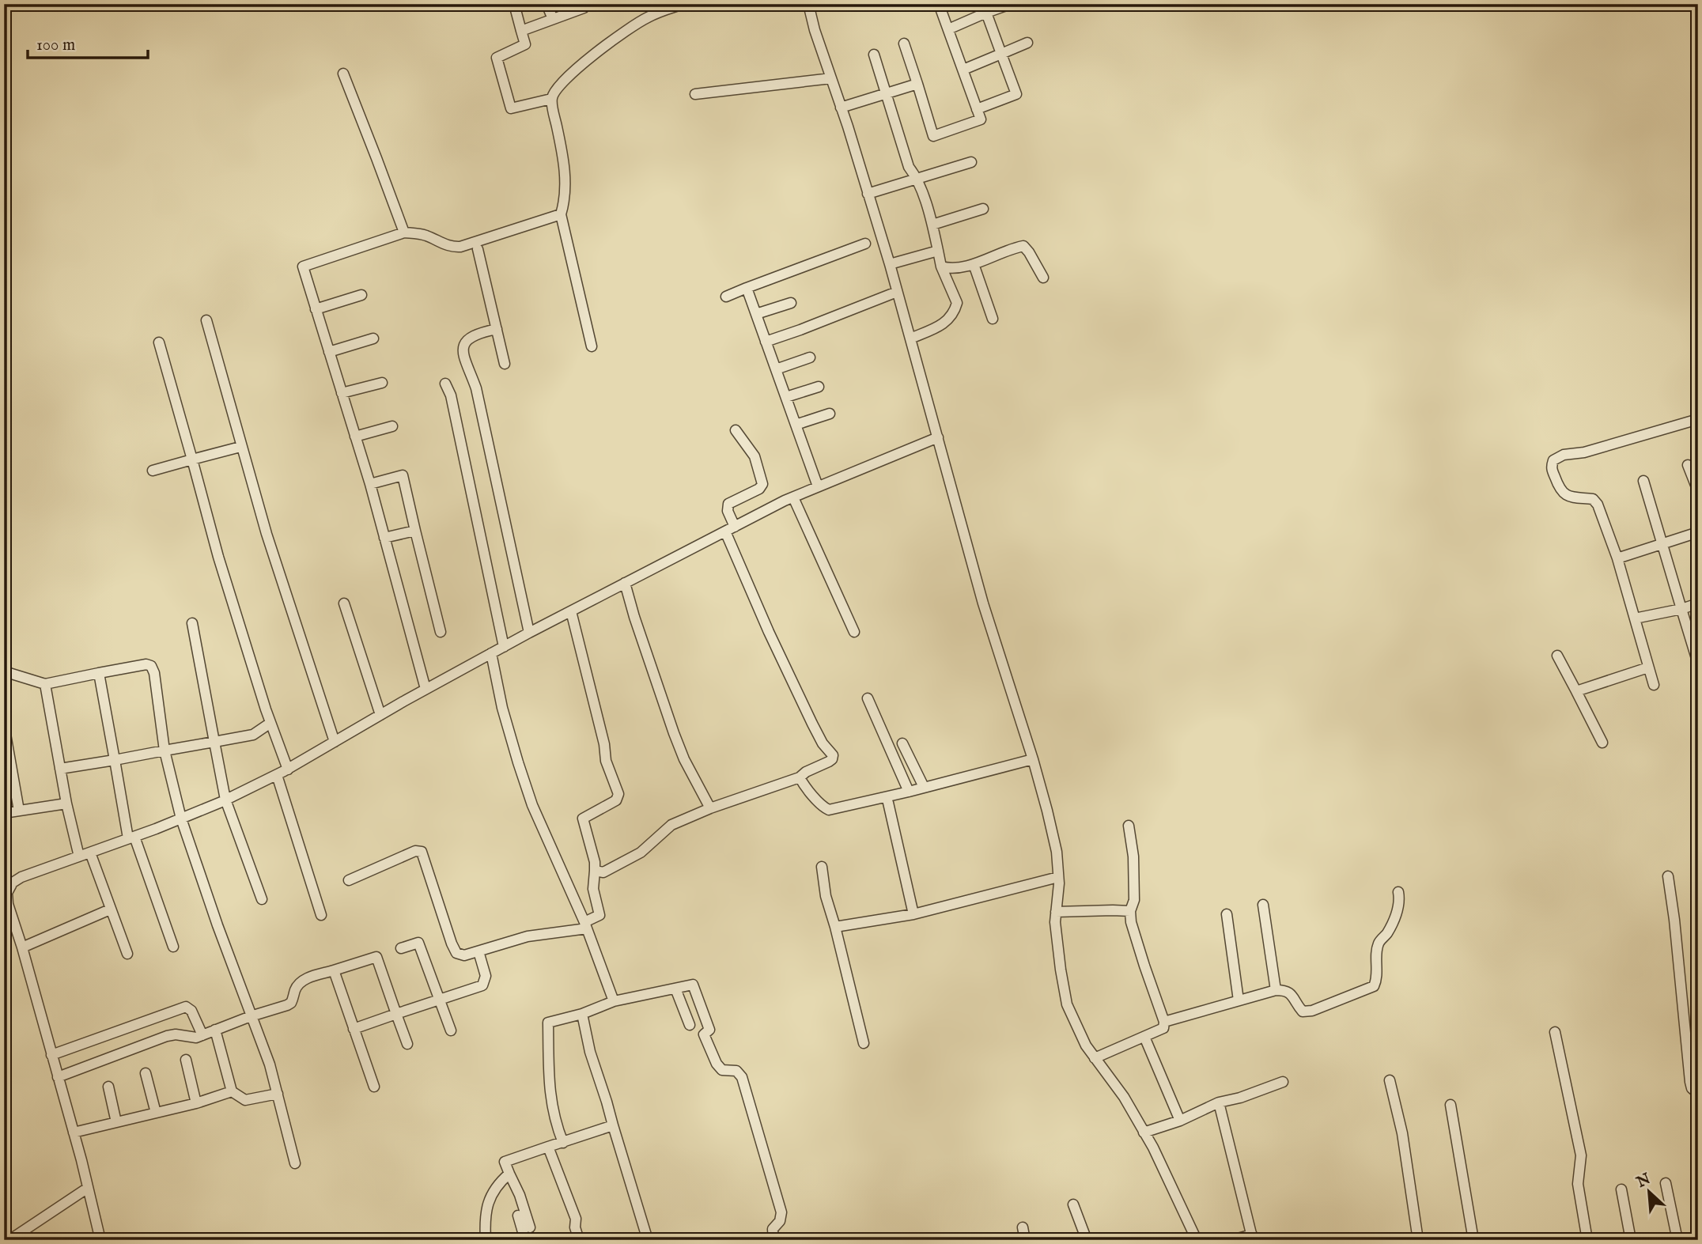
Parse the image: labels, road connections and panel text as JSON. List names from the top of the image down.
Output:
{
  "scale_bar": "100 m",
  "north": "top left"
}
